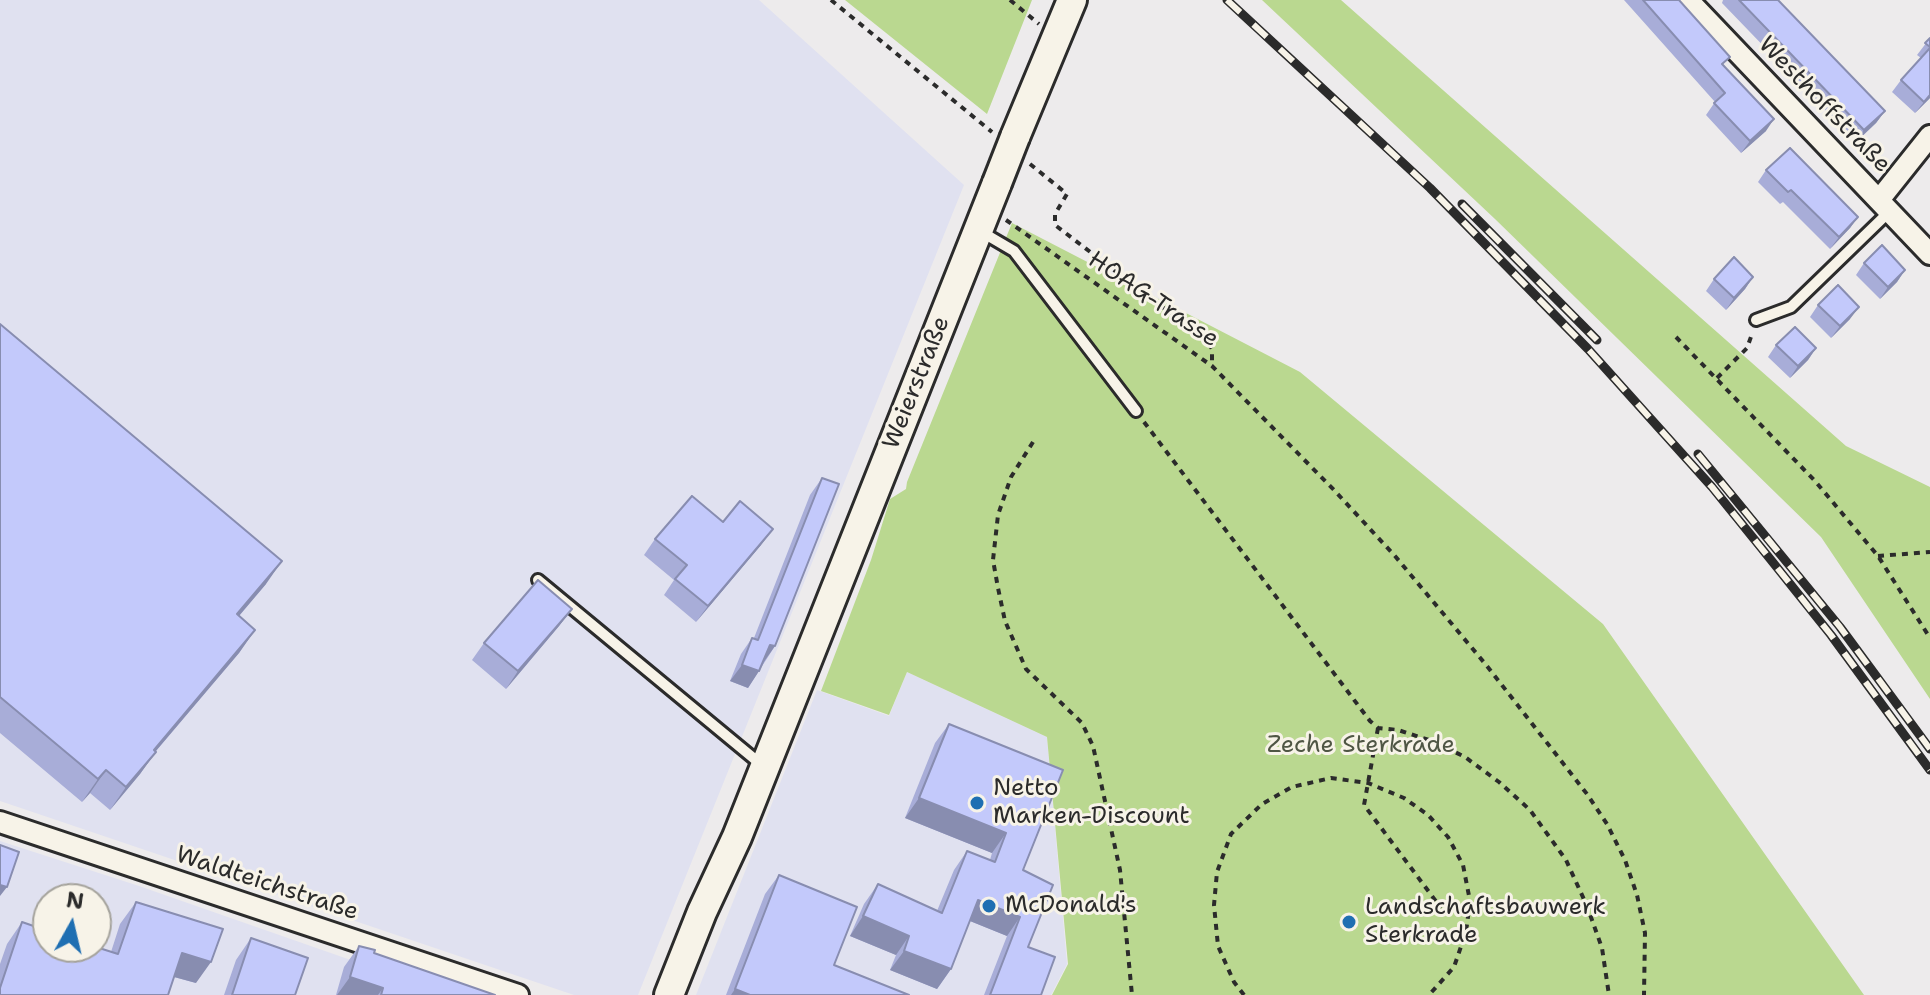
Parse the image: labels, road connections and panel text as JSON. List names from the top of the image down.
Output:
{
  "streets": {
    "main road": ["Weierstraße"],
    "street": ["Westhoffstraße", "Waldteichstraße"],
    "path": ["HOAG-Trasse"]
  },
  "crossings": [
    ["HOAG-Trasse", "Weierstraße"]
  ],
  "parks": ["Zeche Sterkrade"],
  "places": ["Netto Marken-Discount", "McDonald's", "Landschaftsbauwerk Sterkrade"],
  "north": "top"
}
